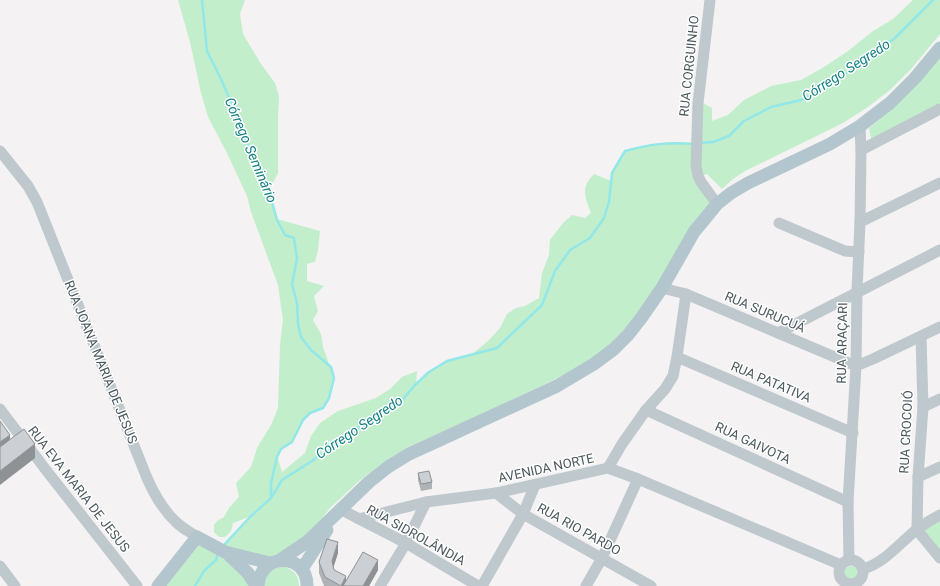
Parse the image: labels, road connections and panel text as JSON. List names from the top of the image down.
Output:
{
  "streets": {
    "main road": ["RUA JOANA MARIA DE JESUS"],
    "street": [
      "RUA CORGUINHO",
      "RUA SURUCUÁ",
      "RUA ARAÇARI",
      "RUA PATATIVA",
      "RUA CROCOIÓ",
      "RUA GAIVOTA",
      "AVENIDA NORTE",
      "RUA EVA MARIA DE JESUS",
      "RUA RIO PARDO",
      "RUA SIDROLÂNDIA"
    ]
  },
  "crossings": [
    ["RUA SURUCUÁ", "RUA ARAÇARI"],
    ["RUA ARAÇARI", "RUA PATATIVA"],
    ["RUA ARAÇARI", "RUA GAIVOTA"],
    ["RUA ARAÇARI", "AVENIDA NORTE"],
    ["AVENIDA NORTE", "RUA RIO PARDO"],
    ["AVENIDA NORTE", "RUA SIDROLÂNDIA"]
  ],
  "water": ["Córrego Segredo", "Córrego Seminário"]
}
